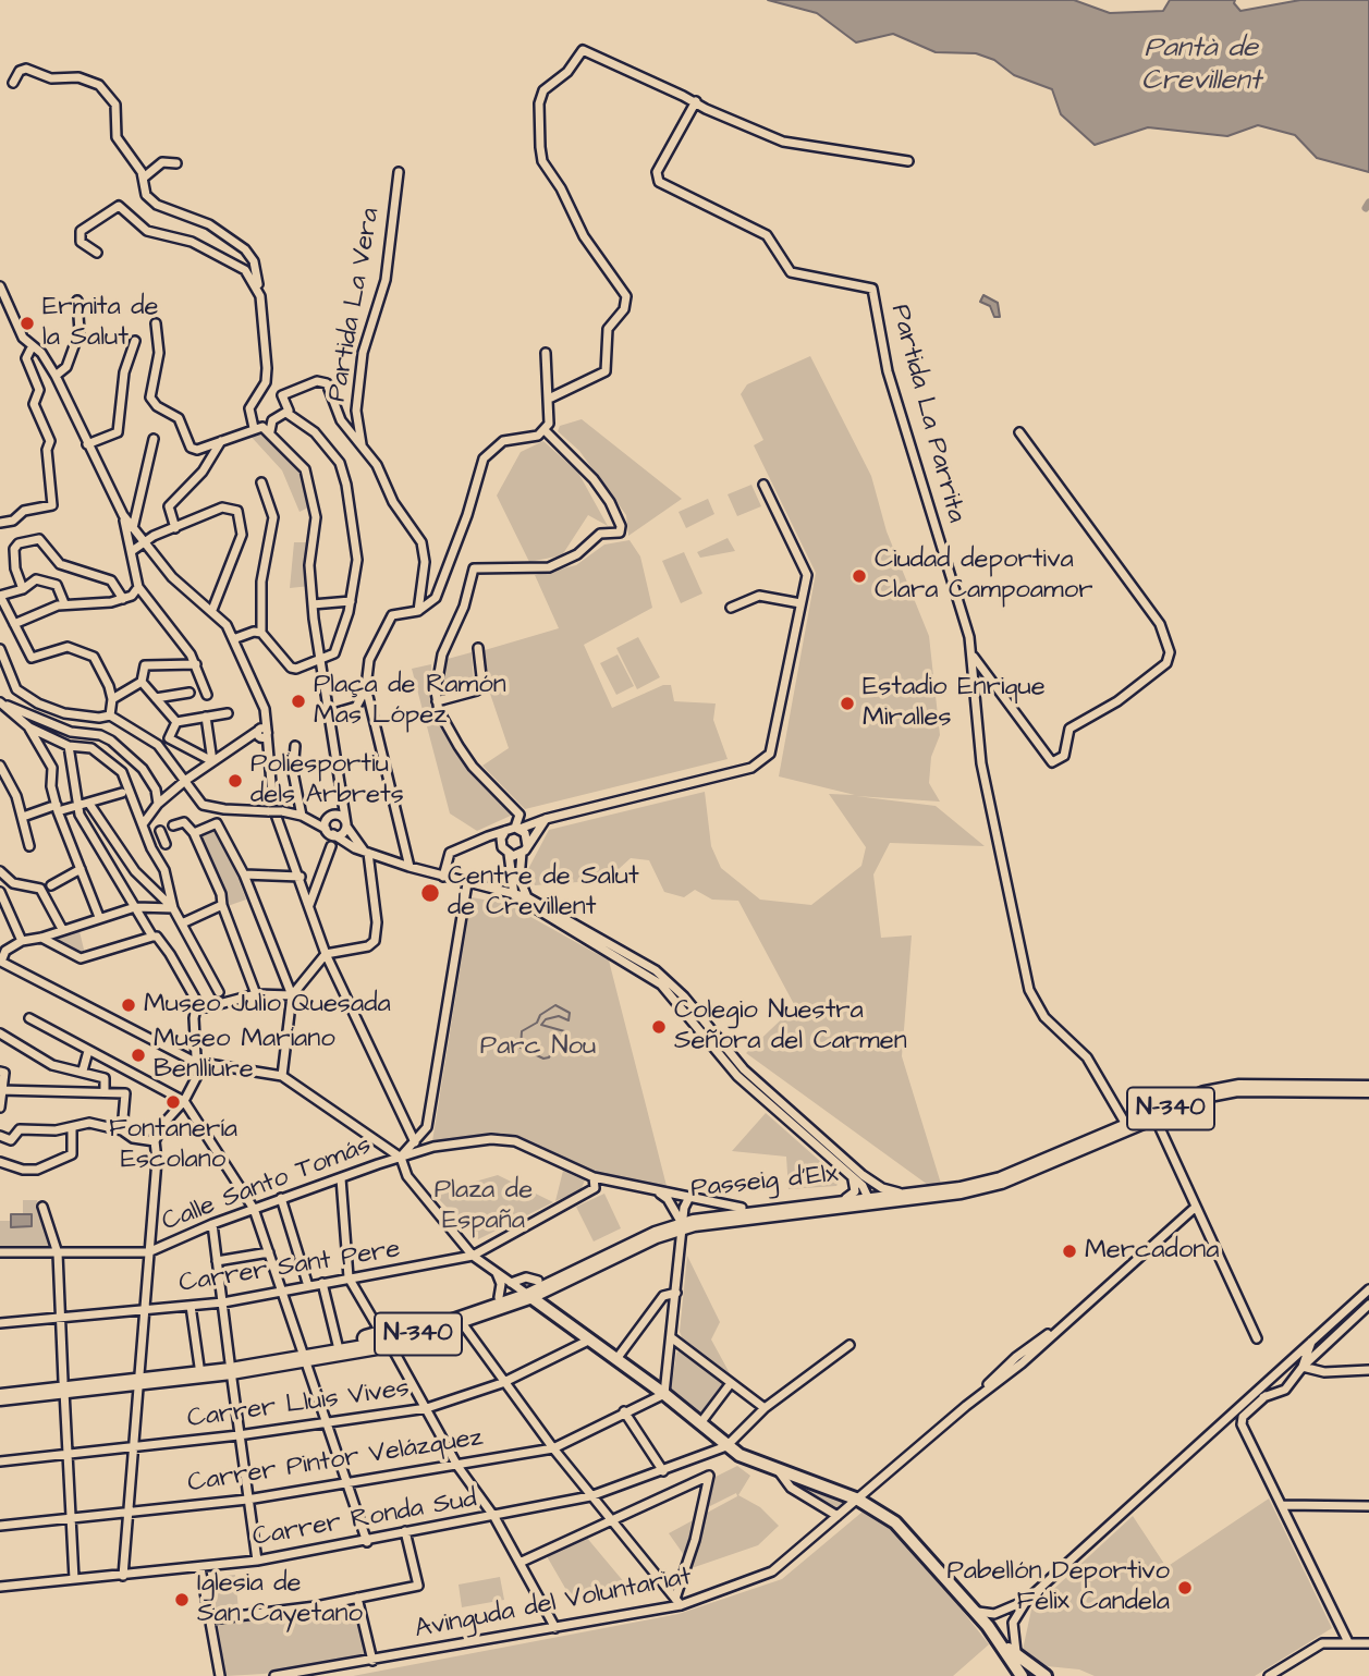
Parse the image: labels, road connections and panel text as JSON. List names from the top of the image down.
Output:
{
  "streets": {
    "highway": ["N-340", "Passeig d'Elx"],
    "street": [
      "Partida La Vera",
      "Partida La Parrita",
      "Calle Santo Tomás",
      "Carrer Sant Pere",
      "Carrer Lluis Vives",
      "Carrer Pintor Velázquez",
      "Carrer Ronda Sud",
      "Avinguda del Voluntariat"
    ]
  },
  "crossings": [
    ["Partida La Parrita", "Passeig d'Elx"],
    ["N-340", "Passeig d'Elx"],
    ["Passeig d'Elx", "Calle Santo Tomás"],
    ["Calle Santo Tomás", "Carrer Sant Pere"]
  ],
  "water": ["Pantà de Crevillent"],
  "parks": ["Parc Nou", "Plaza de España"],
  "places": [
    "Ermita de la Salut",
    "Ciudad deportiva Clara Campoamor",
    "Plaça de Ramón Mas López",
    "Estadio Enrique Miralles",
    "Poliesportiu dels Arbrets",
    "Centre de Salut de Crevillent",
    "Museo Julio Quesada",
    "Colegio Nuestra Señora del Carmen",
    "Museo Mariano Benlliure",
    "Fontanería Escolano",
    "Mercadona",
    "Pabellón Deportivo Félix Candela",
    "Iglesia de San Cayetano"
  ]
}
